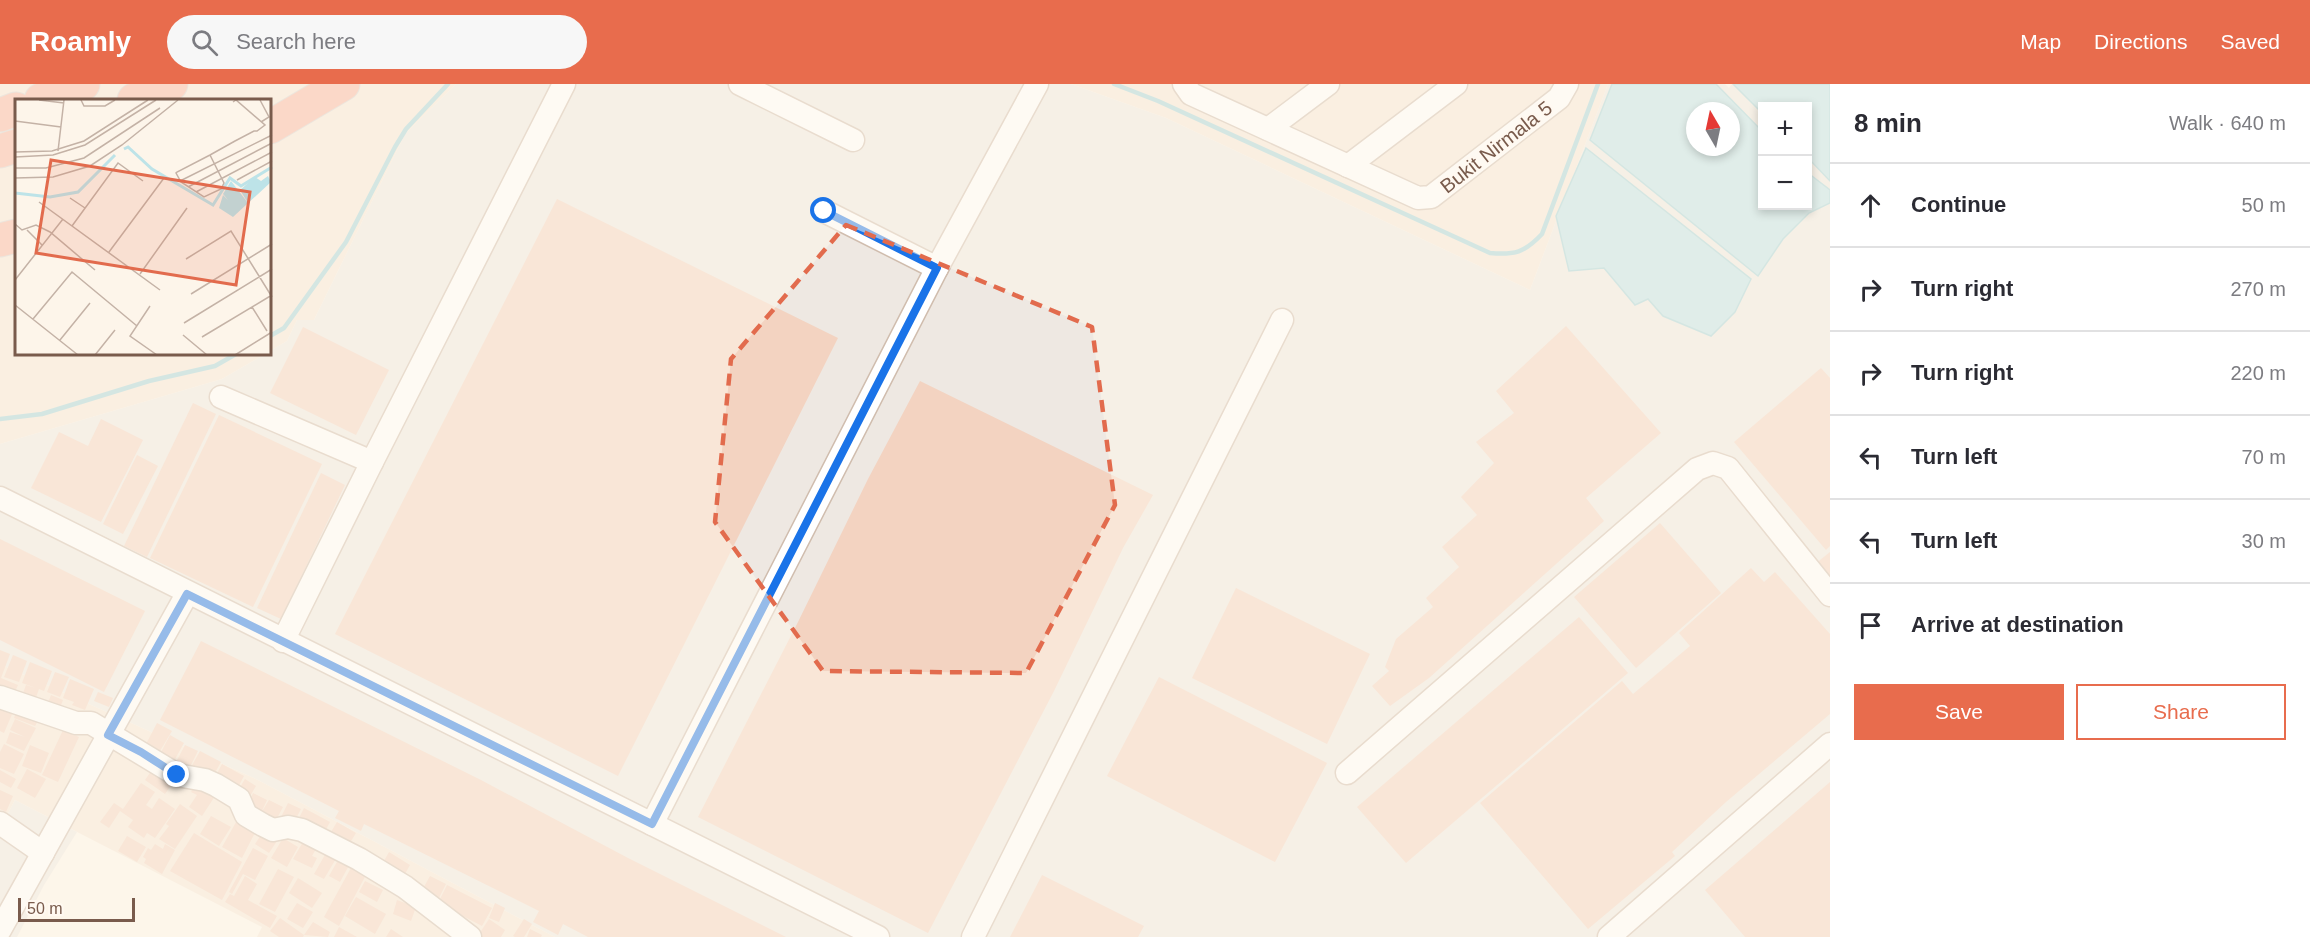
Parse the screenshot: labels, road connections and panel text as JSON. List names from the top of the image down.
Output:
{
  "streets": {
    "street": ["Bukit Nirmala 5"]
  },
  "scale_bar": "50 m",
  "north": "top",
  "page": {
    "header": "Roamly",
    "search": "Search here",
    "nav": ["Map", "Directions", "Saved"],
    "heading": ["8 min", "Walk · 640 m"],
    "map_buttons": ["+", "−"],
    "list": [
      ["Continue", "50 m"],
      ["Turn right", "270 m"],
      ["Turn right", "220 m"],
      ["Turn left", "70 m"],
      ["Turn left", "30 m"],
      "Arrive at destination"
    ],
    "buttons": ["Save", "Share"],
    "scale": "50 m"
  }
}
